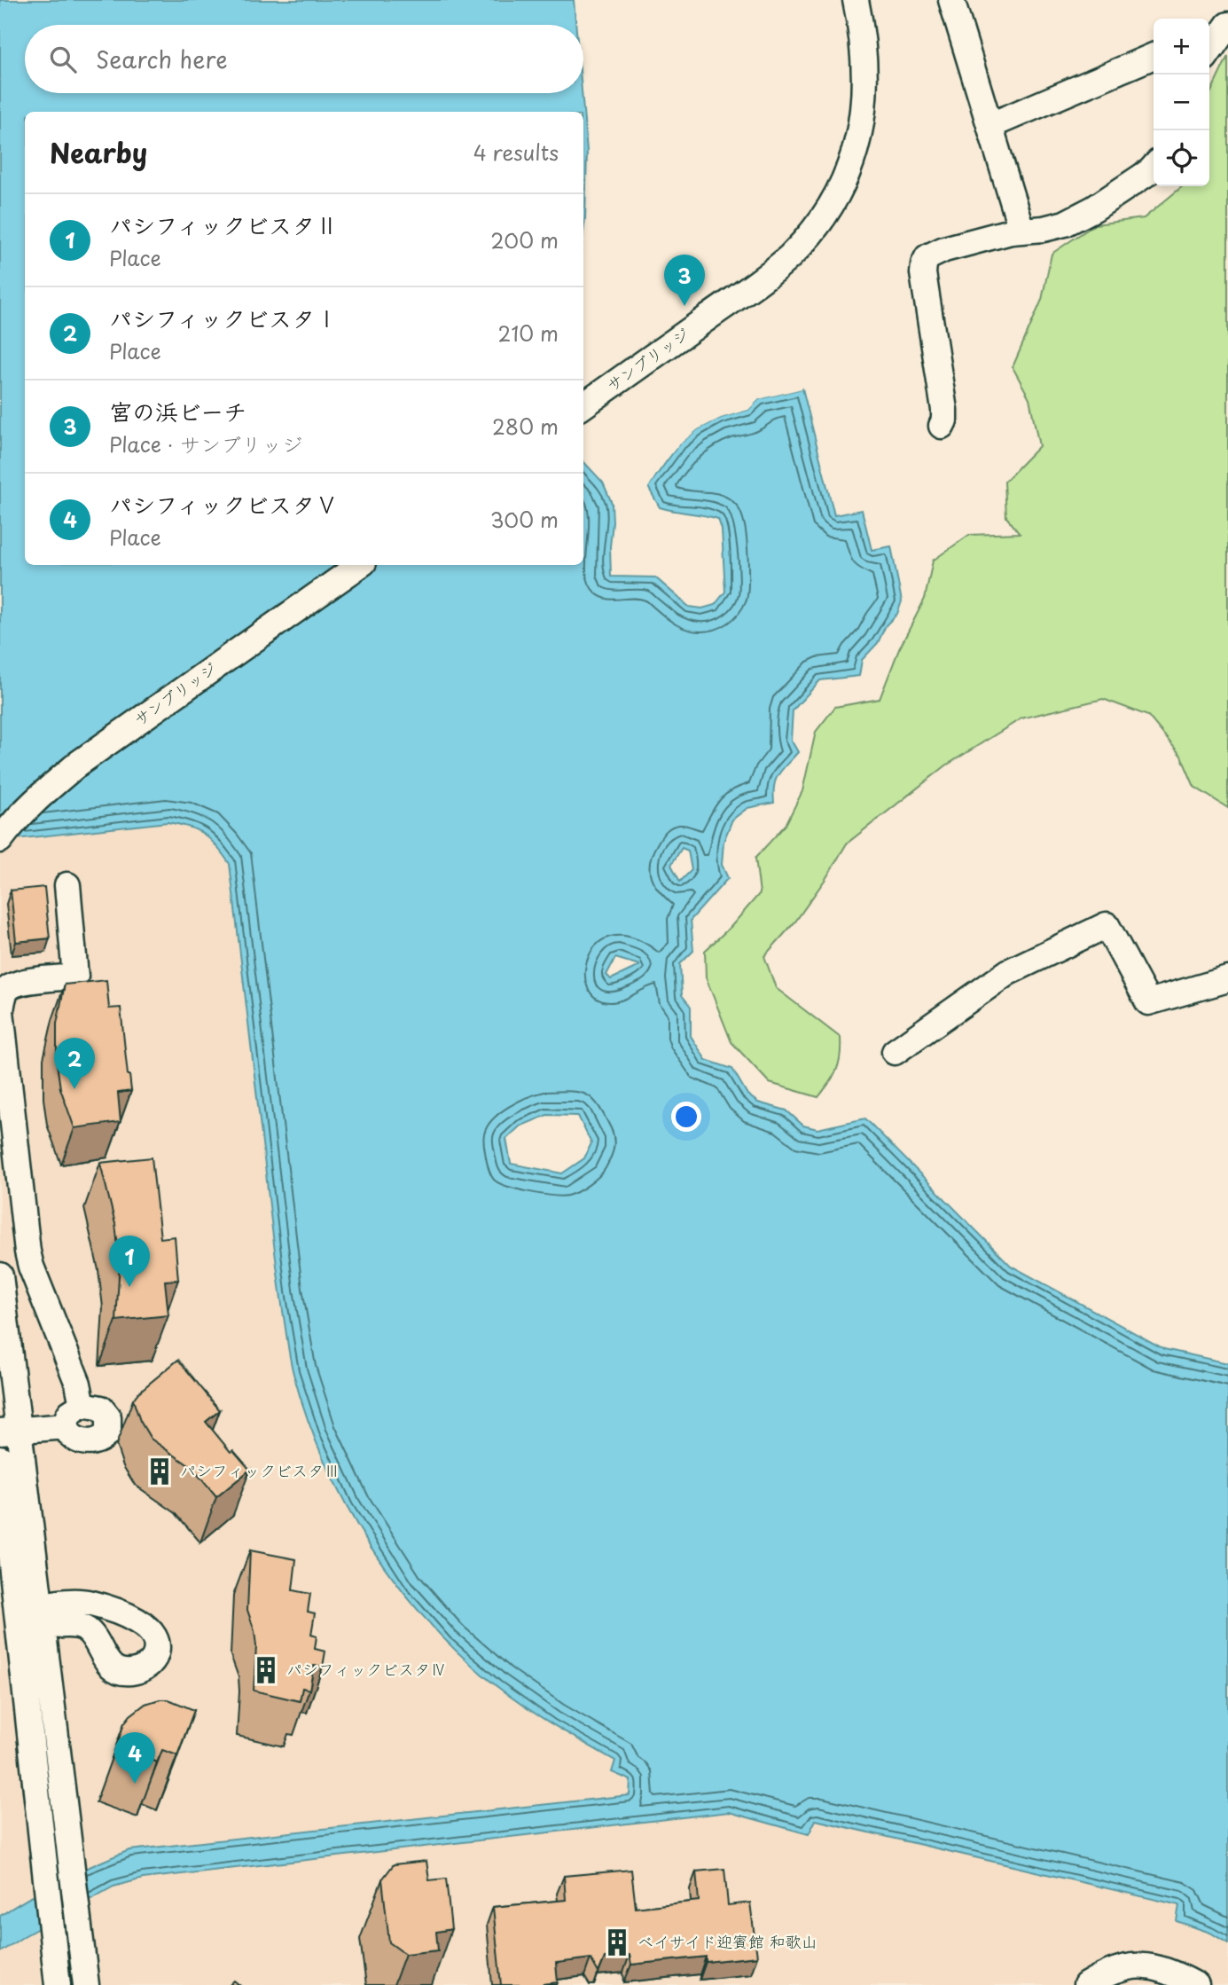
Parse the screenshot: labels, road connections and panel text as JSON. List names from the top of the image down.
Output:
{
  "streets": {
    "street": ["サンブリッジ"]
  },
  "places": {
    "building": ["パシフィックビスタⅢ", "パシフィックビスタⅣ", "ベイサイド迎賓館 和歌山"]
  },
  "page": {
    "map_buttons": ["+", "−"],
    "search": "Search here",
    "heading": ["Nearby", "4 results"],
    "list": [
      {
        "mark": "1",
        "name": "パシフィックビスタⅡ",
        "note": "Place",
        "value": "200 m"
      },
      {
        "mark": "2",
        "name": "パシフィックビスタⅠ",
        "note": "Place",
        "value": "210 m"
      },
      {
        "mark": "3",
        "name": "宮の浜ビーチ",
        "note": "Place · サンブリッジ",
        "value": "280 m"
      },
      {
        "mark": "4",
        "name": "パシフィックビスタⅤ",
        "note": "Place",
        "value": "300 m"
      }
    ],
    "pins": [
      "3",
      "2",
      "1",
      "4"
    ]
  }
}
